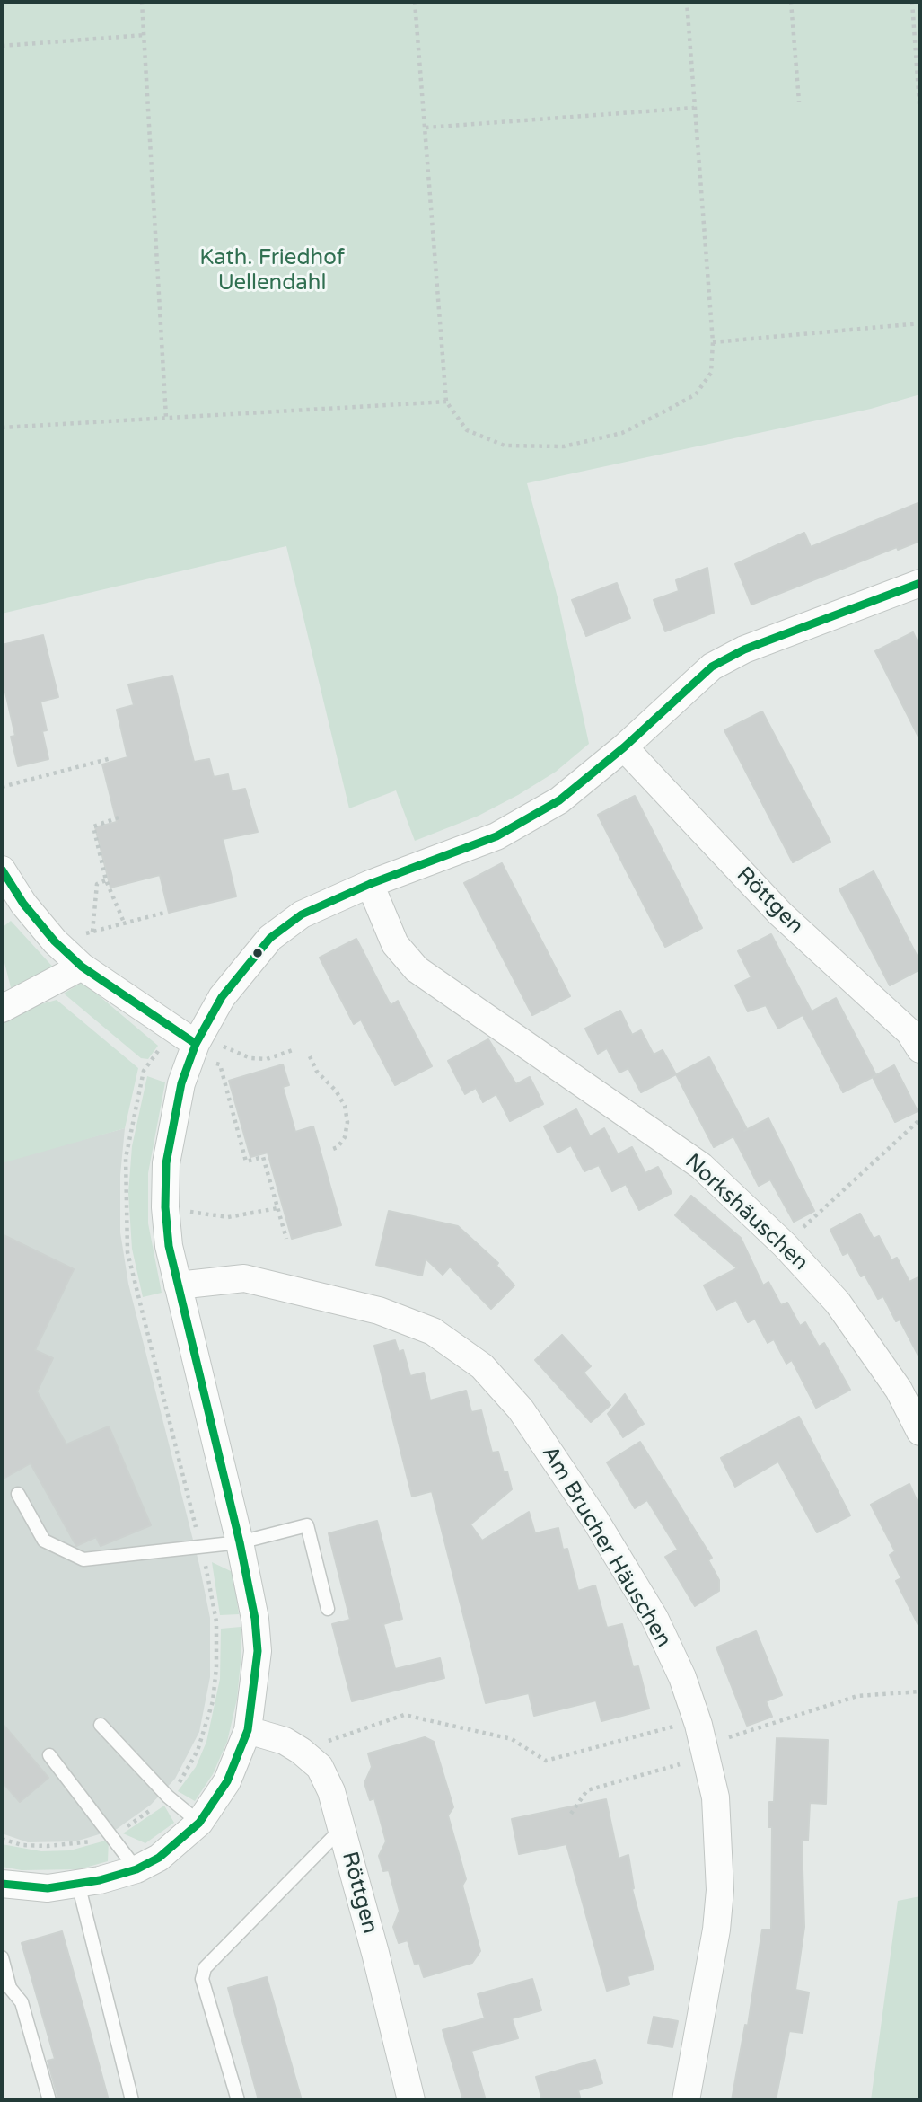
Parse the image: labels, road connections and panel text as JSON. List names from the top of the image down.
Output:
{
  "streets": {
    "street": ["Röttgen", "Norkshäuschen", "Am Brucher Häuschen"]
  },
  "parks": ["Kath. Friedhof Uellendahl"]
}
